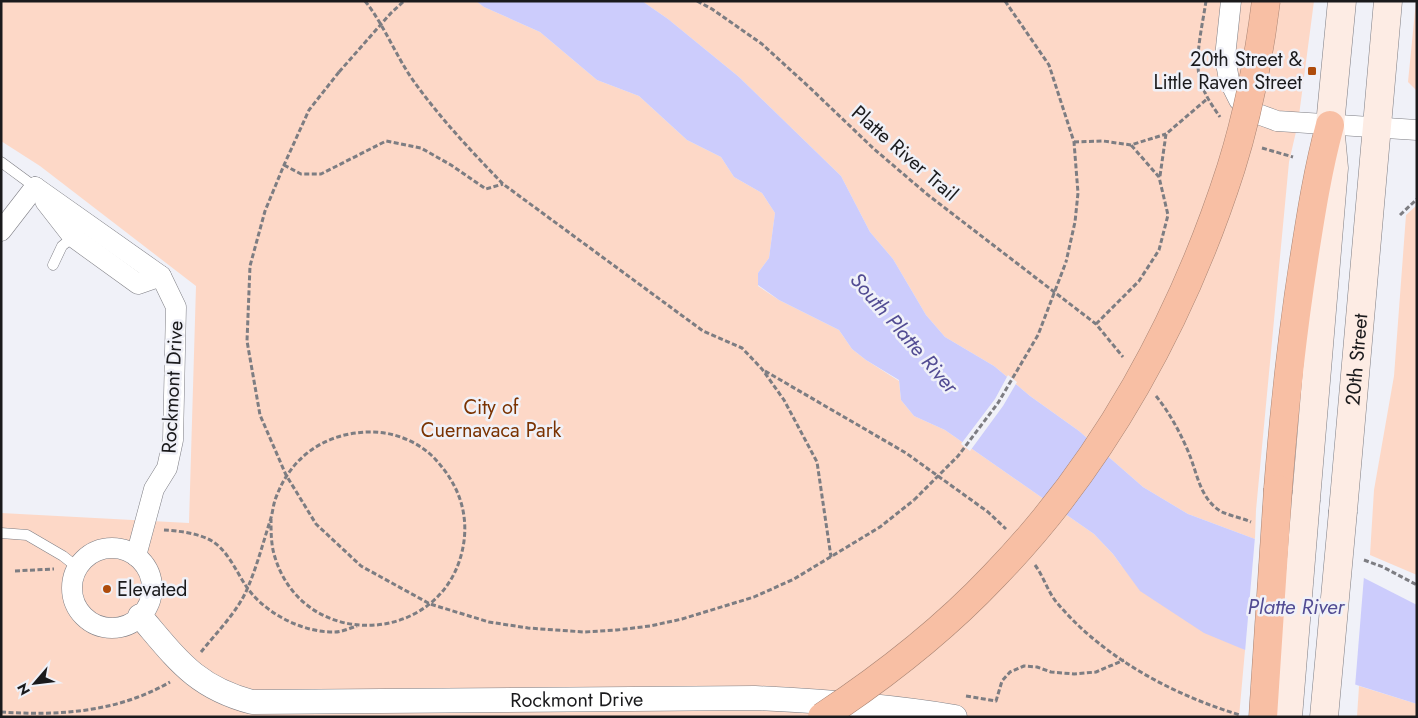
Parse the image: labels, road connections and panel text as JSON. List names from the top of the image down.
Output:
{
  "streets": {
    "main road": ["20th Street"],
    "street": ["Rockmont Drive"],
    "path": ["Platte River Trail"]
  },
  "water": ["South Platte River", "Platte River"],
  "parks": ["City of Cuernavaca Park"],
  "places": {
    "transit": ["20th Street & Little Raven Street"],
    "other": ["Elevated"]
  },
  "north": "bottom left"
}
